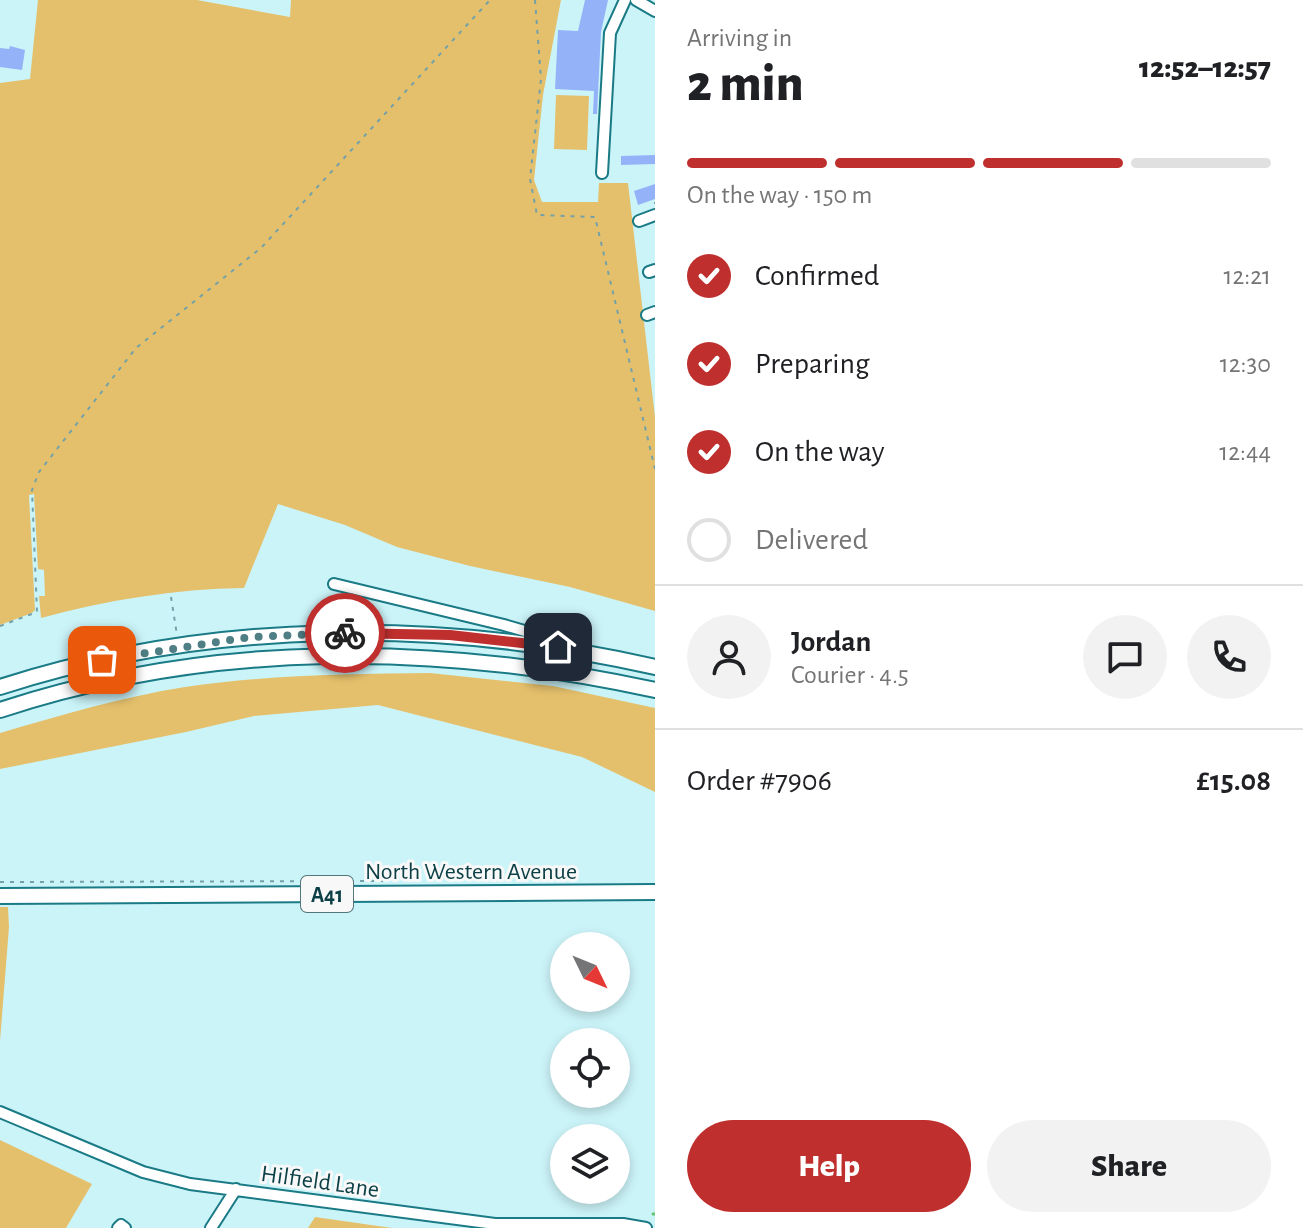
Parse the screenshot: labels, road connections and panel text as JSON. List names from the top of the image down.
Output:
{
  "streets": {
    "highway": ["North Western Avenue", "A41"],
    "street": ["Hilfield Lane"]
  },
  "north": "bottom right",
  "page": {
    "heading": ["2 min", "Arriving in", "12:52–12:57"],
    "panel": [
      "Jordan",
      "Courier · 4.5",
      "Order #7906",
      "£15.08"
    ],
    "bar": "On the way · 150 m",
    "list": [
      ["Confirmed", "12:21"],
      ["Preparing", "12:30"],
      ["On the way", "12:44"],
      "Delivered"
    ],
    "buttons": ["Help", "Share"]
  }
}
